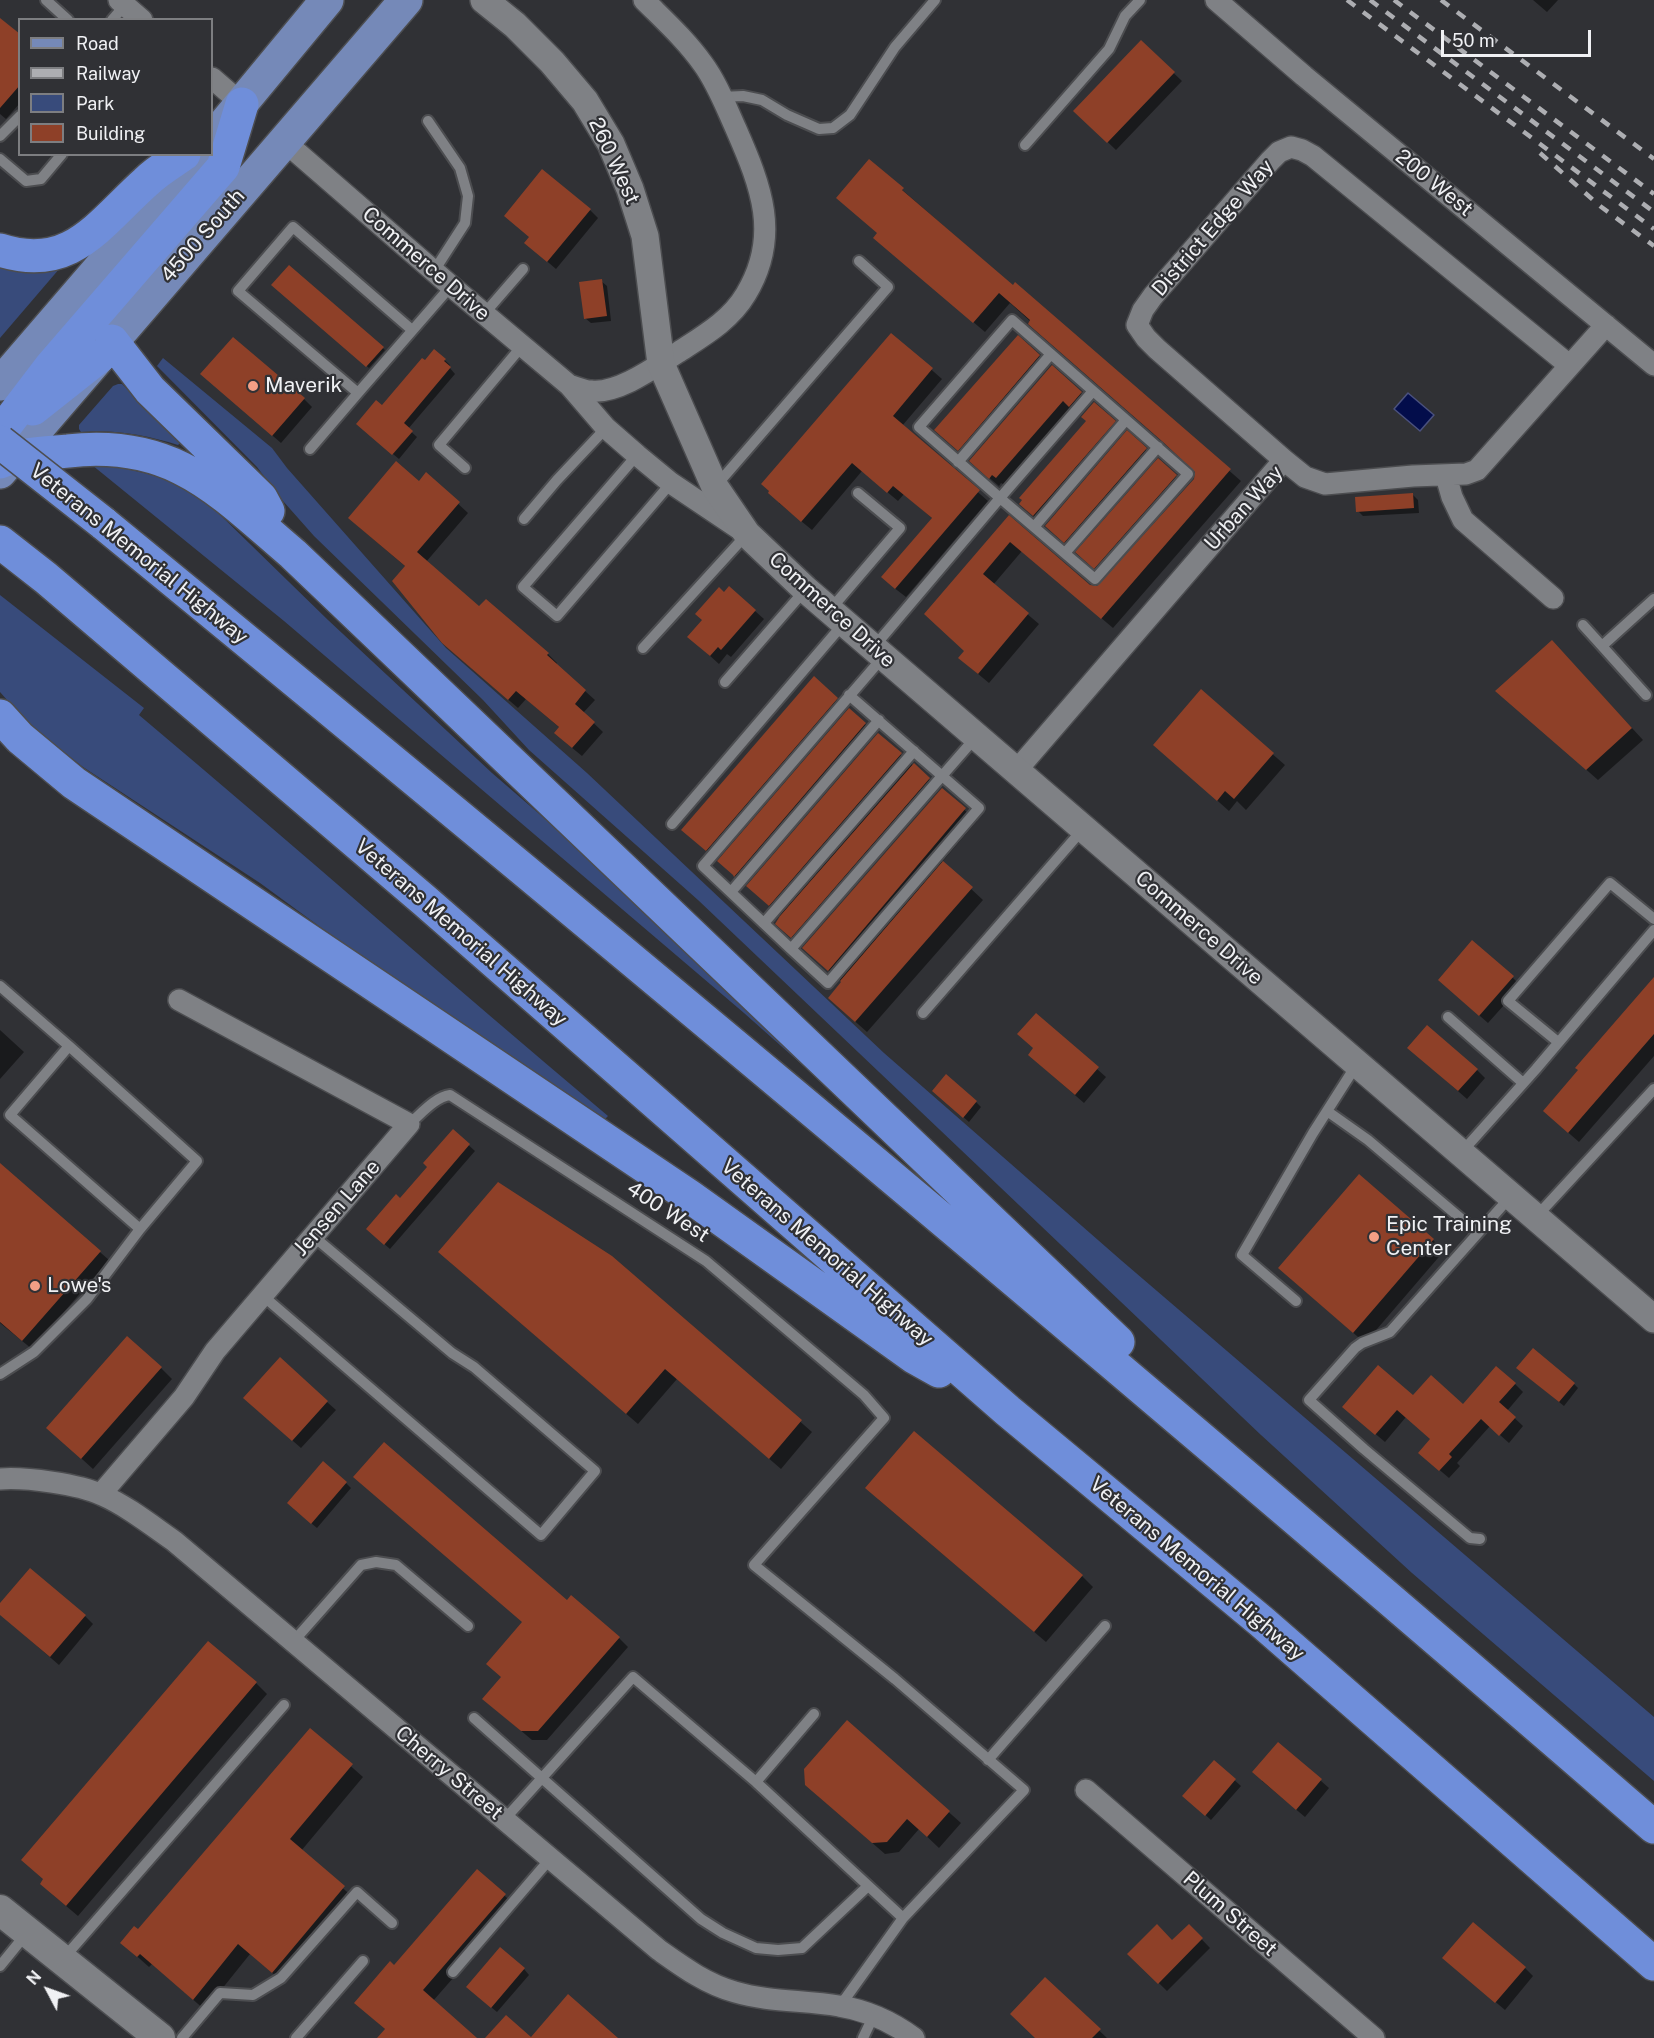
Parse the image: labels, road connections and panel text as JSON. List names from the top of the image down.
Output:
{
  "streets": {
    "highway": ["Veterans Memorial Highway"],
    "main road": ["4500 South"],
    "street": [
      "260 West",
      "200 West",
      "District Edge Way",
      "Commerce Drive",
      "Urban Way",
      "Jensen Lane",
      "Cherry Street",
      "Plum Street"
    ],
    "lane": ["400 West"]
  },
  "crossings": [
    ["260 West", "Commerce Drive"],
    ["200 West", "Urban Way"],
    ["District Edge Way", "Urban Way"],
    ["4500 South", "Commerce Drive"],
    ["4500 South", "Veterans Memorial Highway"],
    ["Commerce Drive", "Urban Way"],
    ["Jensen Lane", "400 West"],
    ["Jensen Lane", "Cherry Street"]
  ],
  "places": ["Maverik", "Epic Training Center", "Lowe's"],
  "legend": [
    "Road",
    "Railway",
    "Park",
    "Building"
  ],
  "scale_bar": "50 m",
  "north": "top left"
}
